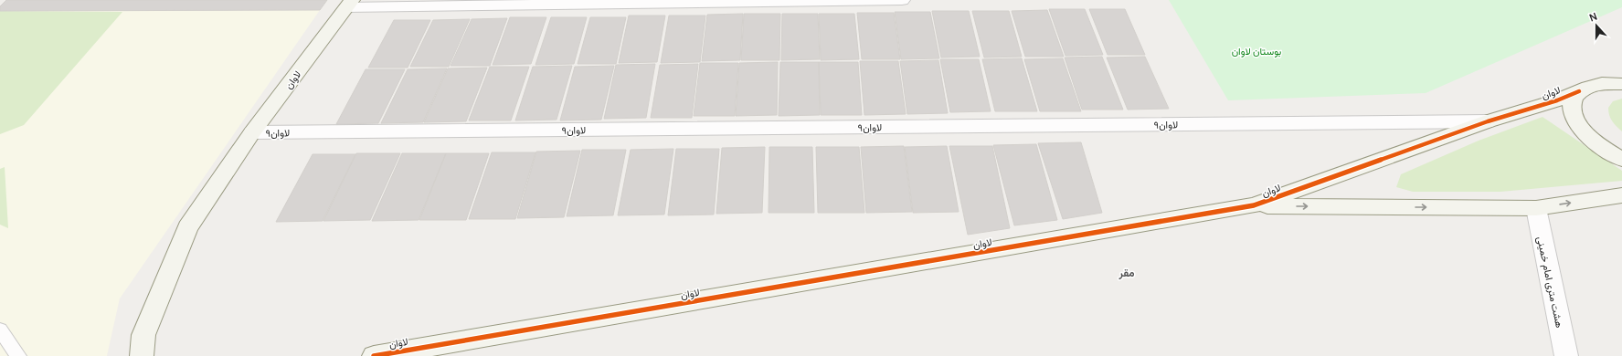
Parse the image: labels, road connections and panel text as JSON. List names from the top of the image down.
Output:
{
  "streets": {
    "street": ["لاوان", "۹لاوان", "هشت متری امام خمینی"]
  },
  "crossings": [
    ["لاوان", "۹لاوان"]
  ],
  "districts": ["مقر"],
  "parks": ["بوستان لاوان"],
  "north": "top"
}
